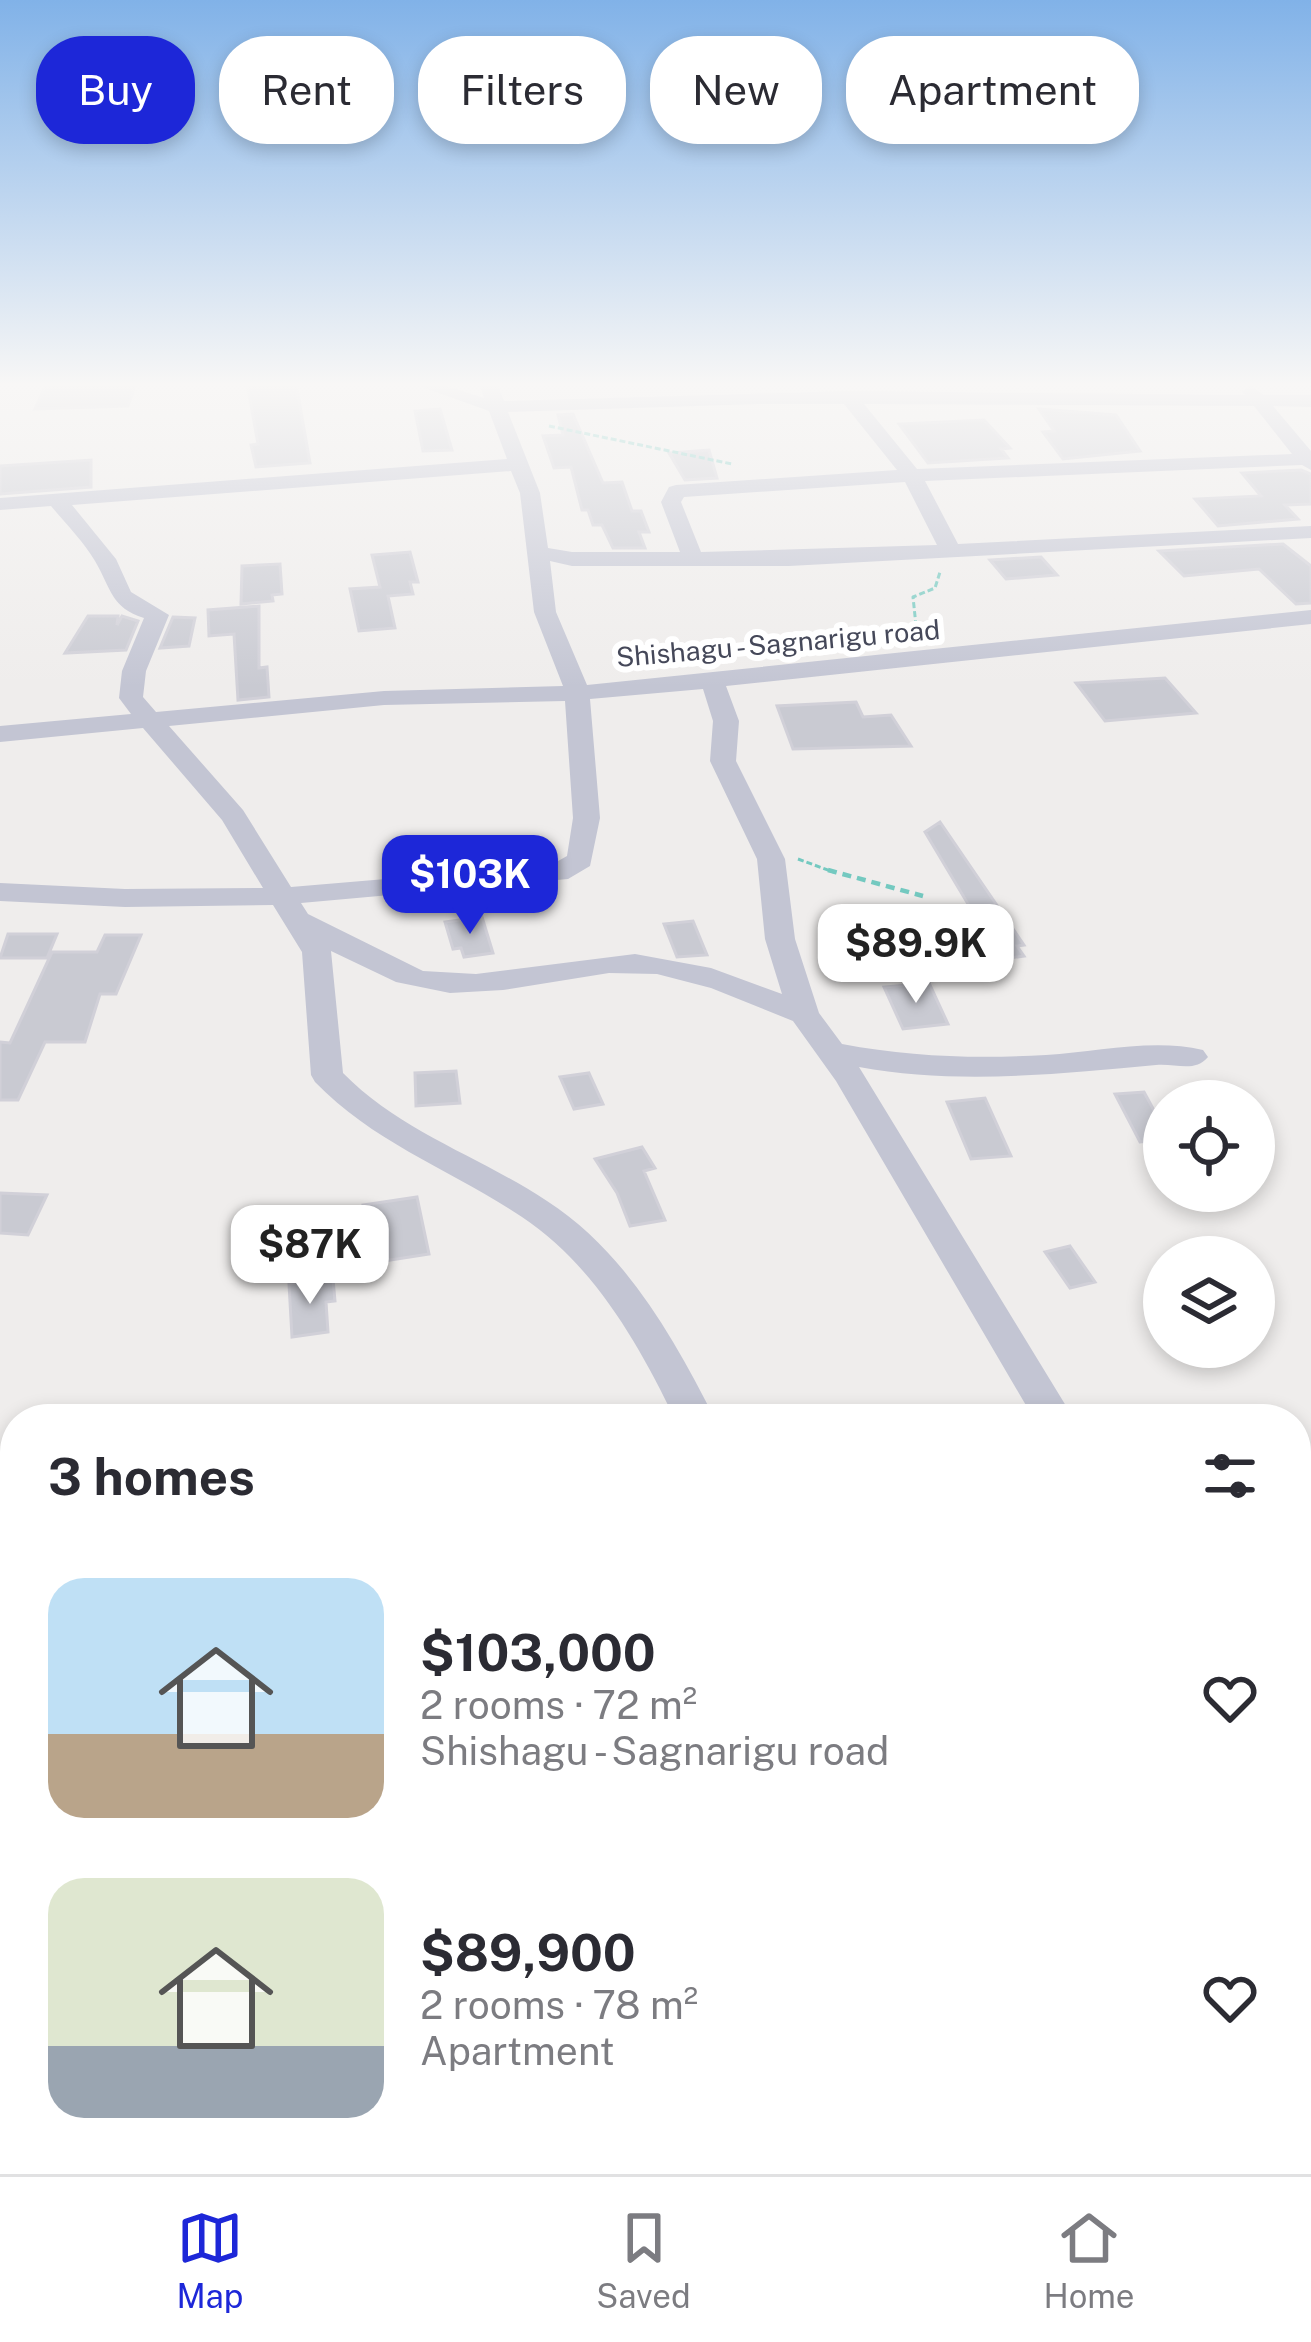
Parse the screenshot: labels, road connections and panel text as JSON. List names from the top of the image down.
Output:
{
  "streets": {
    "street": ["Shishagu - Sagnarigu road"]
  },
  "page": {
    "chip": [
      "Buy",
      "Rent",
      "Filters",
      "New",
      "Apartment"
    ],
    "price": ["$103K", "$89.9K", "$87K"],
    "heading": "3 homes",
    "list": [
      {
        "name": "$103,000",
        "note": "2 rooms · 72 m² · Shishagu - Sagnarigu road"
      },
      {
        "name": "$89,900",
        "note": "2 rooms · 78 m² · Apartment"
      }
    ],
    "tabs": ["Map", "Saved", "Home"]
  }
}
